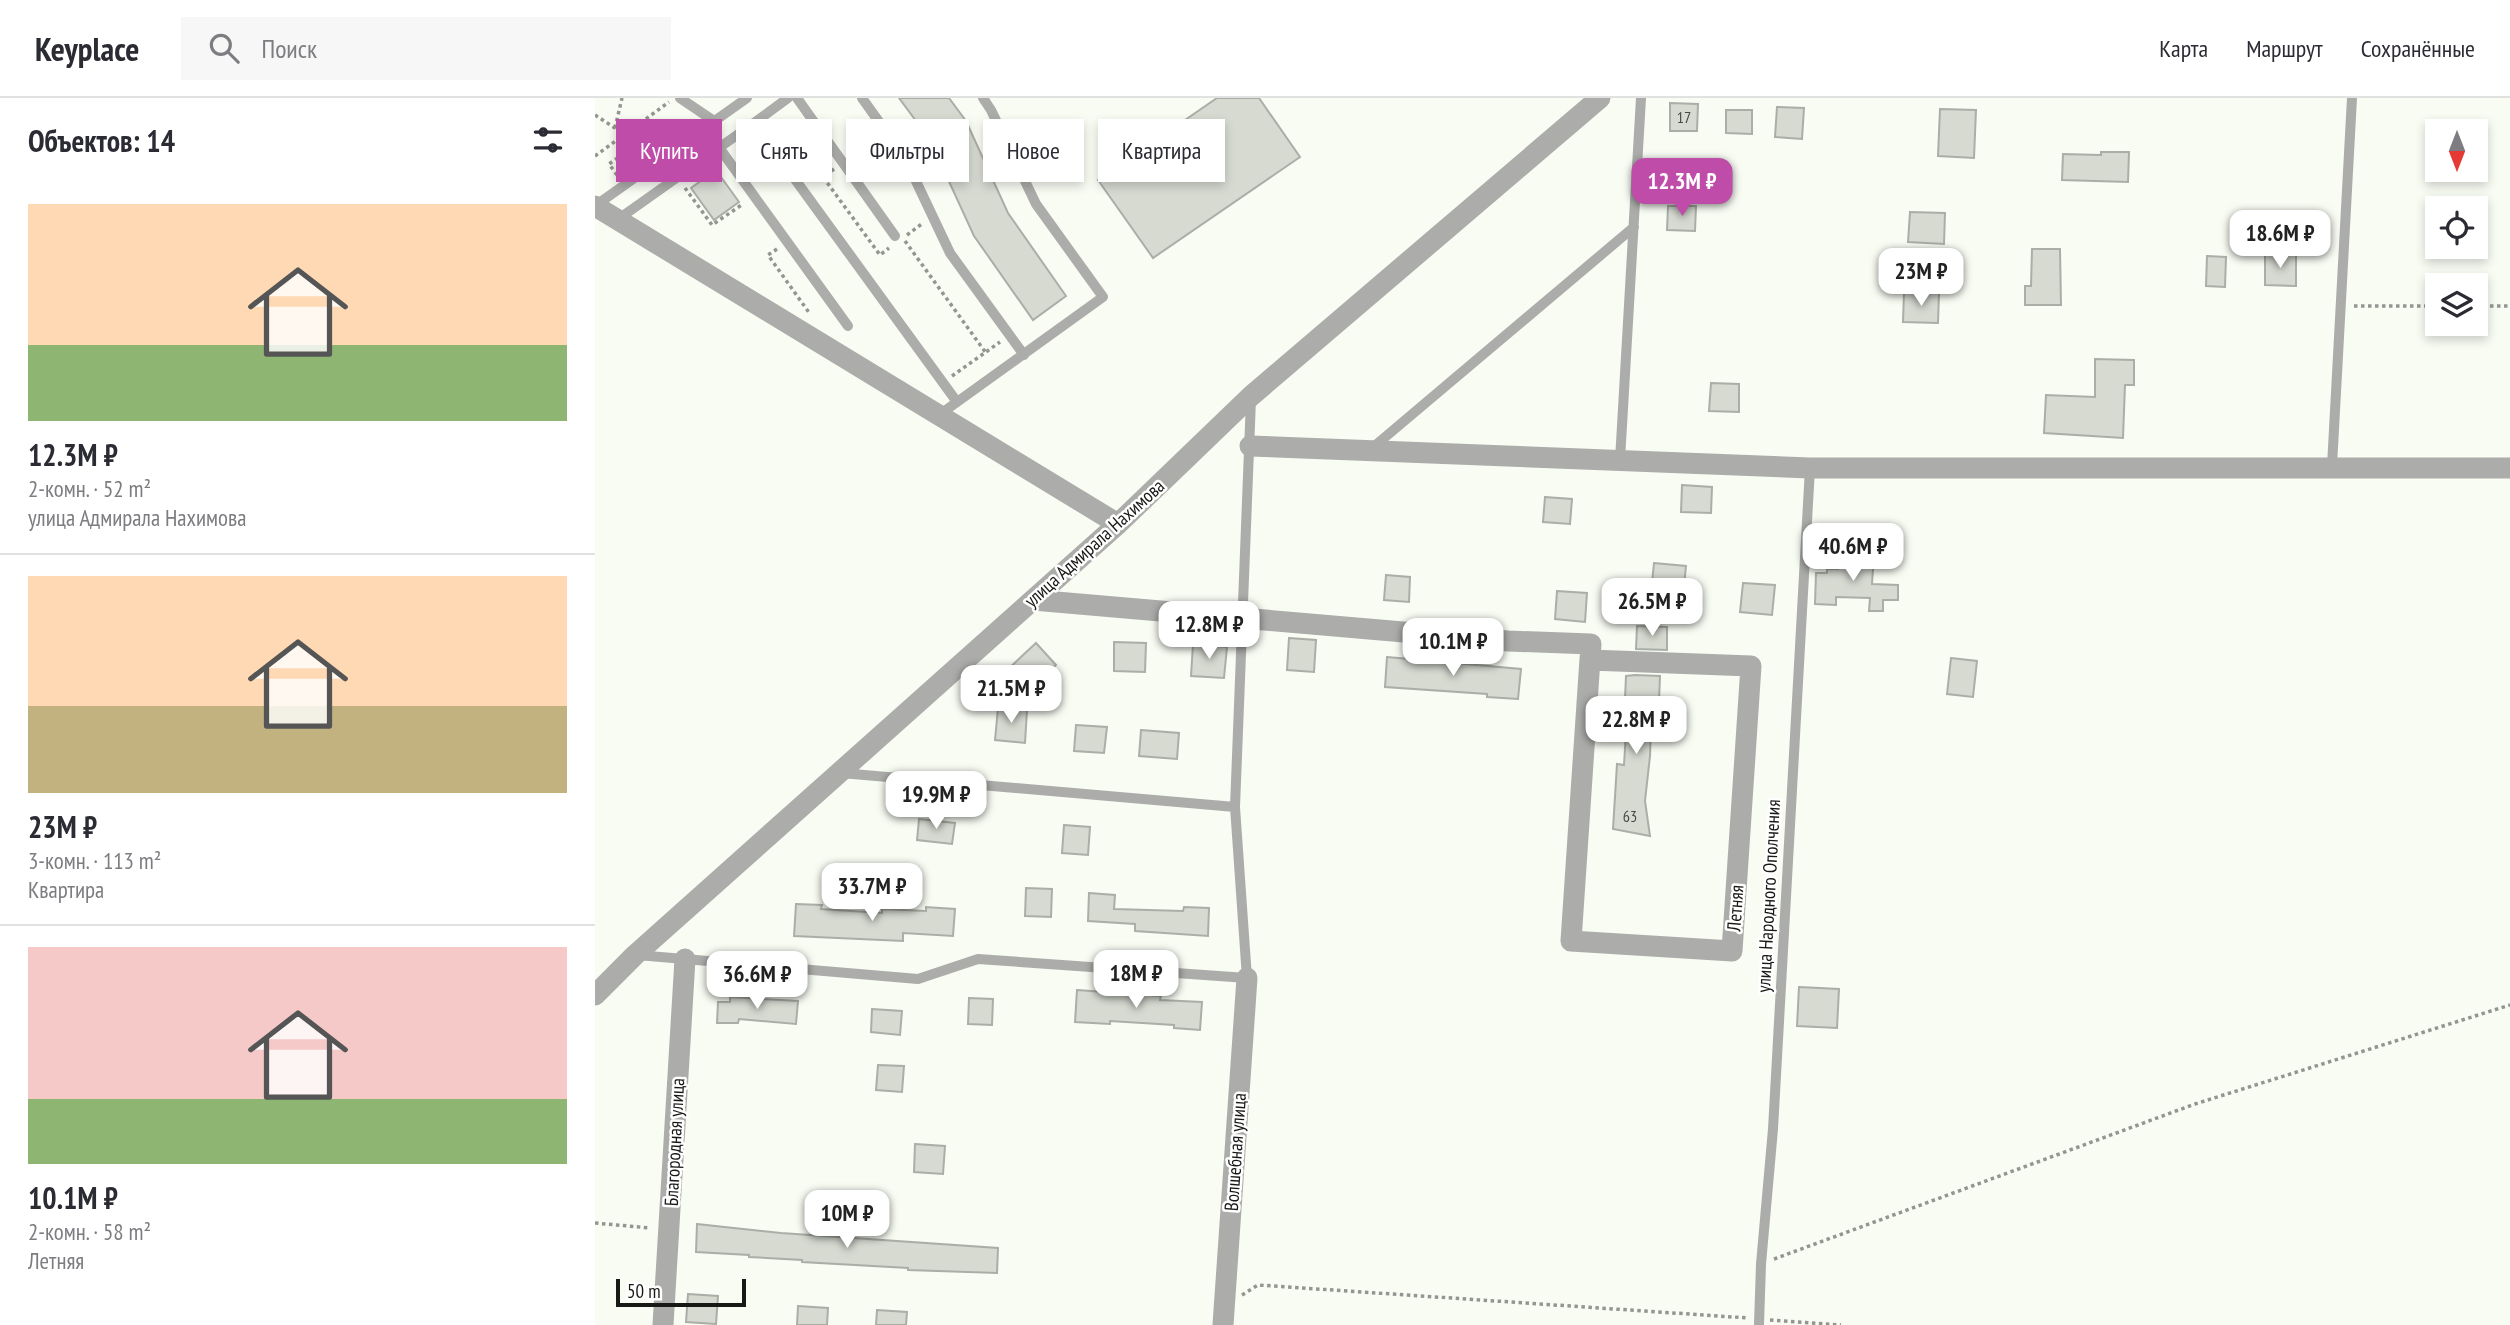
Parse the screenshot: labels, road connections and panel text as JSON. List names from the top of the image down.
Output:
{
  "streets": {
    "street": [
      "улица Адмирала Нахимова",
      "Летняя",
      "Благородная улица",
      "Волшебная улица"
    ],
    "lane": ["улица Народного Ополчения"]
  },
  "house_numbers": ["17", "63"],
  "scale_bar": "50 m",
  "north": "bottom",
  "page": {
    "header": "Keyplace",
    "search": "Поиск",
    "nav": ["Карта", "Маршрут", "Сохранённые"],
    "heading": "Объектов: 14",
    "chip": [
      "Купить",
      "Снять",
      "Фильтры",
      "Новое",
      "Квартира"
    ],
    "price": [
      "12.3M ₽",
      "18.6M ₽",
      "23M ₽",
      "40.6M ₽",
      "26.5M ₽",
      "12.8M ₽",
      "10.1M ₽",
      "21.5M ₽",
      "22.8M ₽",
      "19.9M ₽",
      "33.7M ₽",
      "18M ₽",
      "36.6M ₽",
      "10M ₽"
    ],
    "list": [
      {
        "name": "12.3M ₽",
        "note": "2-комн. · 52 m² · улица Адмирала Нахимова"
      },
      {
        "name": "23M ₽",
        "note": "3-комн. · 113 m² · Квартира"
      },
      {
        "name": "10.1M ₽",
        "note": "2-комн. · 58 m² · Летняя"
      }
    ],
    "scale": "50 m"
  }
}
